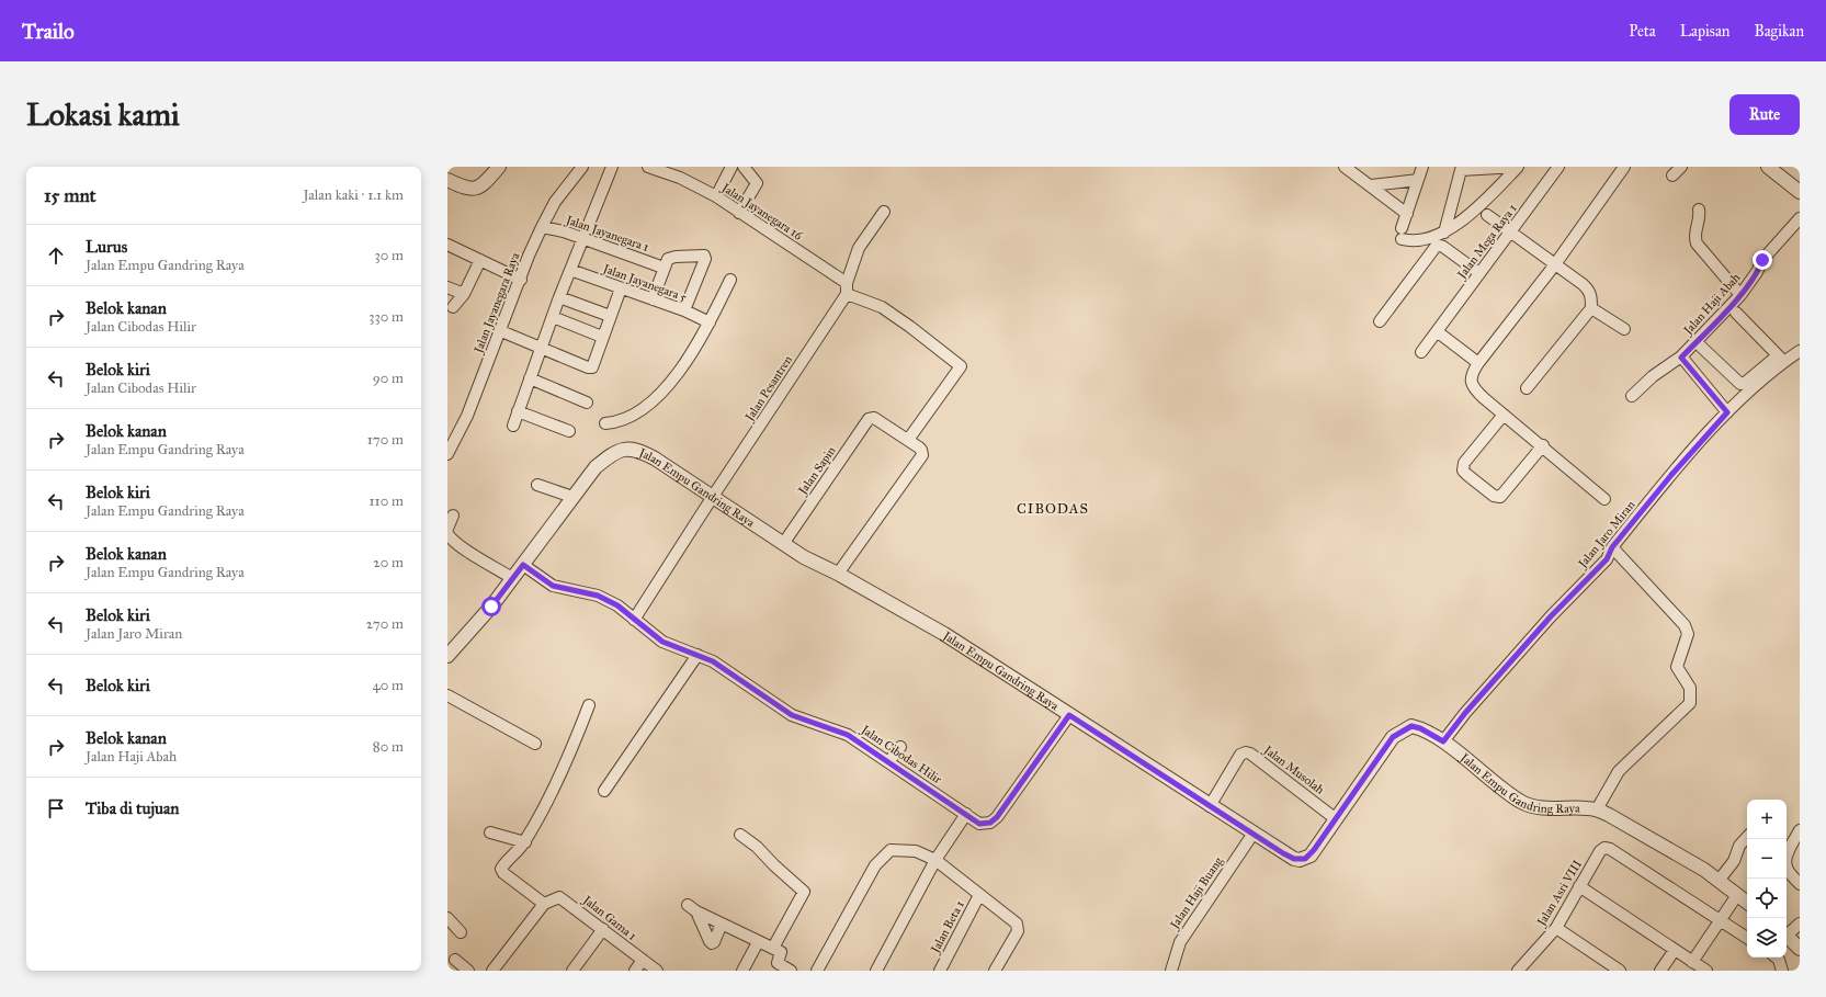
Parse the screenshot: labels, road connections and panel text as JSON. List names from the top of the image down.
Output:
{
  "streets": {
    "street": [
      "Jalan Jayanegara 16",
      "Jalan Jayanegara 1",
      "Jalan Mega Raya 1",
      "Jalan Jayanegara 5",
      "Jalan Jayanegara Raya",
      "Jalan Haji Abah",
      "Jalan Pesantren",
      "Jalan Sapin",
      "Jalan Empu Gandring Raya",
      "Jalan Jaro Miran",
      "Jalan Cibodas Hilir",
      "Jalan Musolah",
      "Jalan Haji Buang",
      "Jalan Asri VIII",
      "Jalan Gama 1",
      "Jalan Beta 1"
    ]
  },
  "crossings": [
    ["Jalan Jayanegara 16", "Jalan Pesantren"],
    ["Jalan Jayanegara 16", "Jalan Sapin"],
    ["Jalan Jayanegara 1", "Jalan Jayanegara Raya"],
    ["Jalan Pesantren", "Jalan Empu Gandring Raya"],
    ["Jalan Sapin", "Jalan Empu Gandring Raya"],
    ["Jalan Empu Gandring Raya", "Jalan Jaro Miran"],
    ["Jalan Empu Gandring Raya", "Jalan Cibodas Hilir"],
    ["Jalan Empu Gandring Raya", "Jalan Musolah"],
    ["Jalan Empu Gandring Raya", "Jalan Haji Buang"]
  ],
  "districts": ["CIBODAS"],
  "page": {
    "header": "Trailo",
    "nav": ["Peta", "Lapisan", "Bagikan"],
    "buttons": "Rute",
    "title": "Lokasi kami",
    "heading": ["15 mnt", "Jalan kaki · 1.1 km"],
    "list": [
      ["Lurus", "Jalan Empu Gandring Raya", "30 m"],
      ["Belok kanan", "Jalan Cibodas Hilir", "330 m"],
      ["Belok kiri", "Jalan Cibodas Hilir", "90 m"],
      ["Belok kanan", "Jalan Empu Gandring Raya", "170 m"],
      ["Belok kiri", "Jalan Empu Gandring Raya", "110 m"],
      ["Belok kanan", "Jalan Empu Gandring Raya", "20 m"],
      ["Belok kiri", "Jalan Jaro Miran", "270 m"],
      ["Belok kiri", "40 m"],
      ["Belok kanan", "Jalan Haji Abah", "80 m"],
      "Tiba di tujuan"
    ],
    "map_buttons": ["+", "−"]
  }
}
